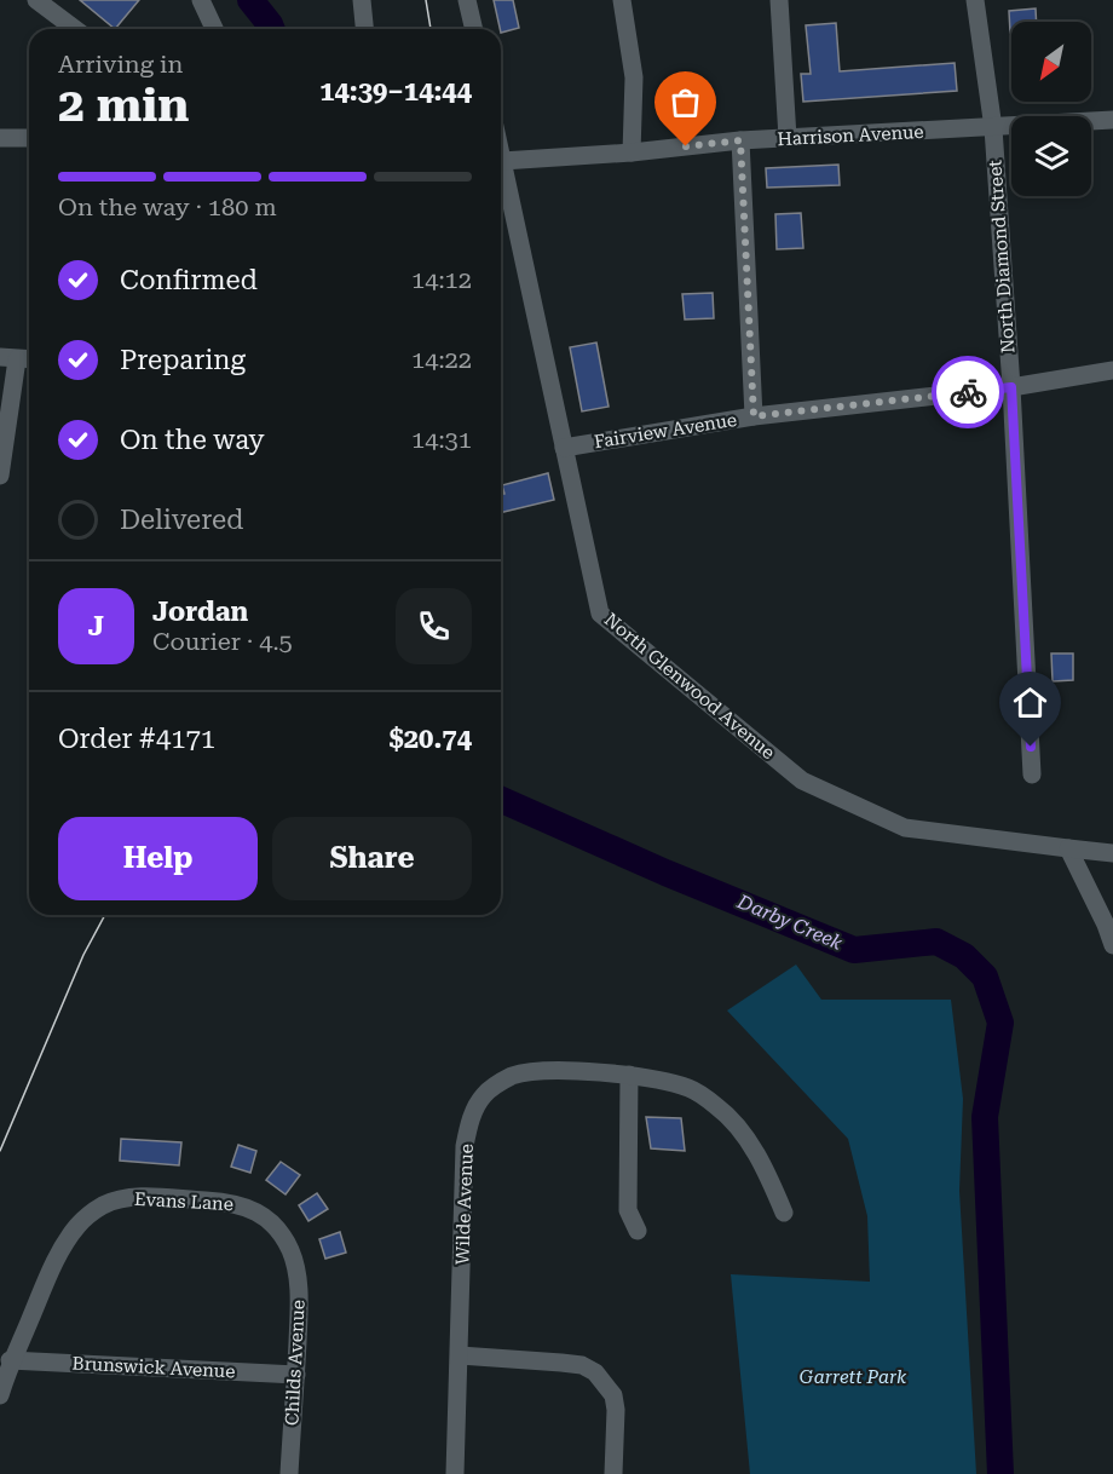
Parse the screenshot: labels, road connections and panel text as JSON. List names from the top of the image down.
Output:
{
  "streets": {
    "street": [
      "Harrison Avenue",
      "North Diamond Street",
      "Fairview Avenue",
      "North Glenwood Avenue",
      "Evans Lane",
      "Wilde Avenue",
      "Childs Avenue",
      "Brunswick Avenue"
    ]
  },
  "crossings": [
    ["Harrison Avenue", "North Diamond Street"],
    ["Harrison Avenue", "North Glenwood Avenue"],
    ["North Diamond Street", "Fairview Avenue"],
    ["Fairview Avenue", "North Glenwood Avenue"],
    ["Evans Lane", "Childs Avenue"],
    ["Evans Lane", "Brunswick Avenue"],
    ["Childs Avenue", "Brunswick Avenue"]
  ],
  "water": ["Darby Creek"],
  "parks": ["Garrett Park"],
  "north": "bottom left",
  "page": {
    "heading": ["2 min", "Arriving in", "14:39–14:44"],
    "panel": [
      "Jordan",
      "Courier · 4.5",
      "Order #4171",
      "$20.74"
    ],
    "bar": "On the way · 180 m",
    "list": [
      ["Confirmed", "14:12"],
      ["Preparing", "14:22"],
      ["On the way", "14:31"],
      "Delivered"
    ],
    "round": "J",
    "buttons": ["Help", "Share"]
  }
}
